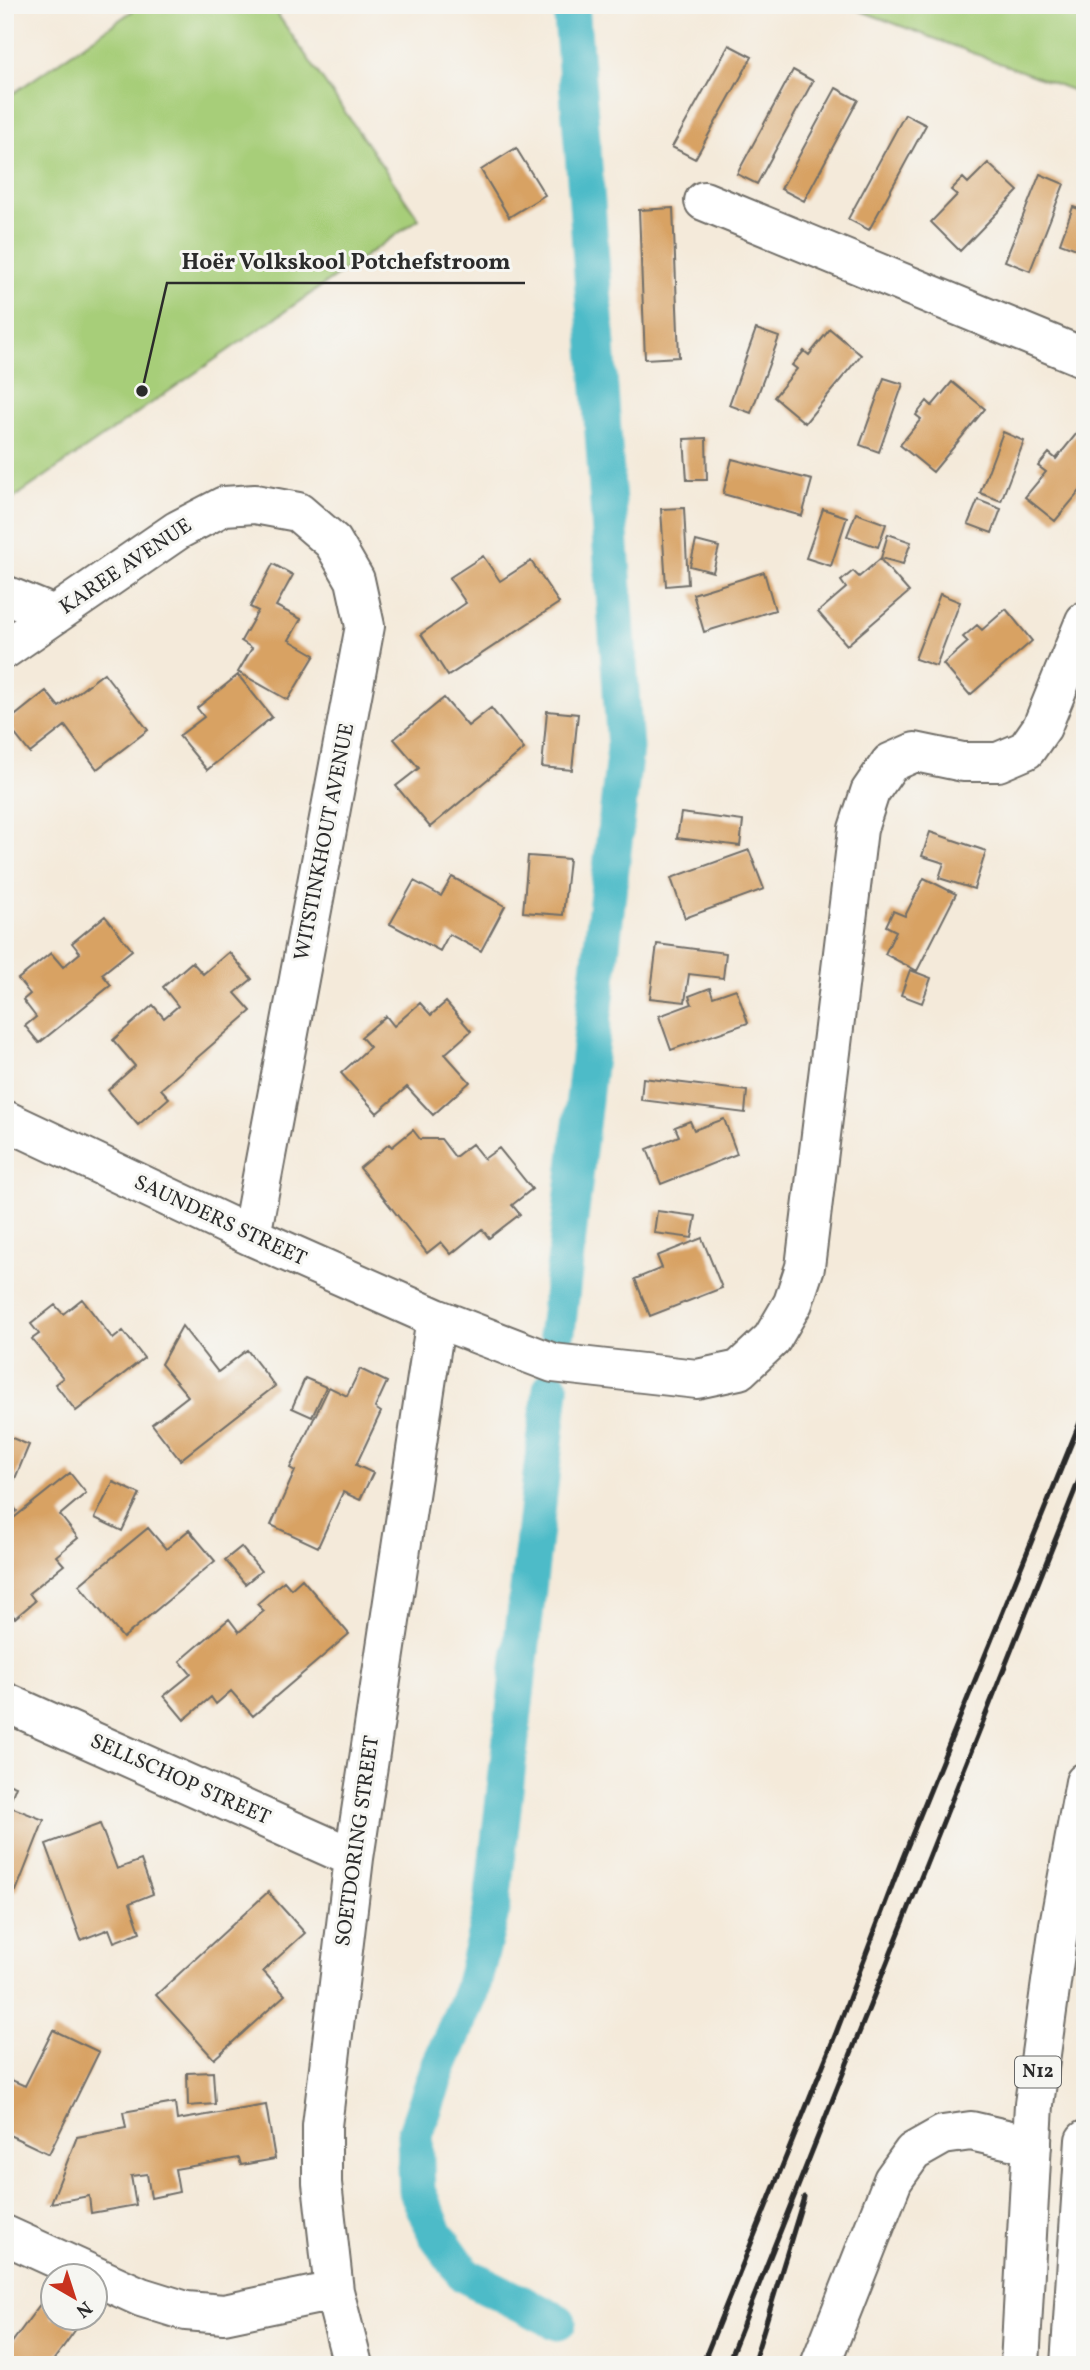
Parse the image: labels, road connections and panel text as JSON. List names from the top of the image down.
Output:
{
  "streets": {
    "main road": [
      "KAREE AVENUE",
      "WITSTINKHOUT AVENUE",
      "SAUNDERS STREET",
      "SELLSCHOP STREET",
      "SOETDORING STREET",
      "N12"
    ]
  },
  "crossings": [
    ["KAREE AVENUE", "WITSTINKHOUT AVENUE"],
    ["WITSTINKHOUT AVENUE", "SAUNDERS STREET"],
    ["SAUNDERS STREET", "SOETDORING STREET"],
    ["SELLSCHOP STREET", "SOETDORING STREET"]
  ],
  "places": ["Hoër Volkskool Potchefstroom"],
  "north": "bottom right"
}
